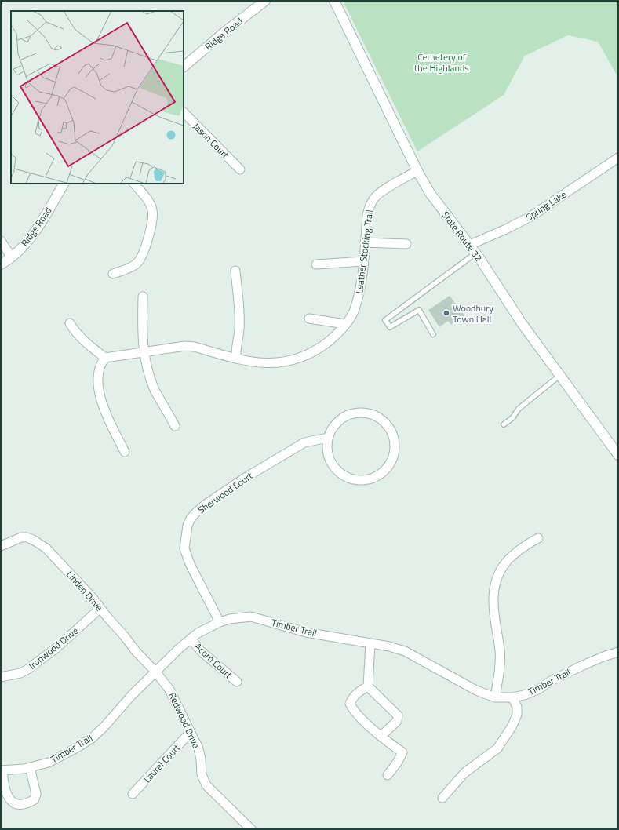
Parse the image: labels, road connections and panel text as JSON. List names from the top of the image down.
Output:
{
  "streets": {
    "main road": ["Ridge Road", "State Route 32"],
    "street": [
      "Jason Court",
      "Spring Lake",
      "Leather Stocking Trail",
      "Sherwood Court",
      "Linden Drive",
      "Timber Trail",
      "Ironwood Drive",
      "Acorn Court",
      "Redwood Drive",
      "Laurel Court"
    ]
  },
  "crossings": [
    ["Spring Lake", "State Route 32"],
    ["State Route 32", "Leather Stocking Trail"],
    ["Sherwood Court", "Timber Trail"],
    ["Linden Drive", "Timber Trail"],
    ["Linden Drive", "Ironwood Drive"],
    ["Linden Drive", "Redwood Drive"],
    ["Timber Trail", "Acorn Court"],
    ["Timber Trail", "Redwood Drive"],
    ["Redwood Drive", "Laurel Court"]
  ],
  "parks": ["Cemetery of the Highlands"],
  "places": ["Woodbury Town Hall"]
}
